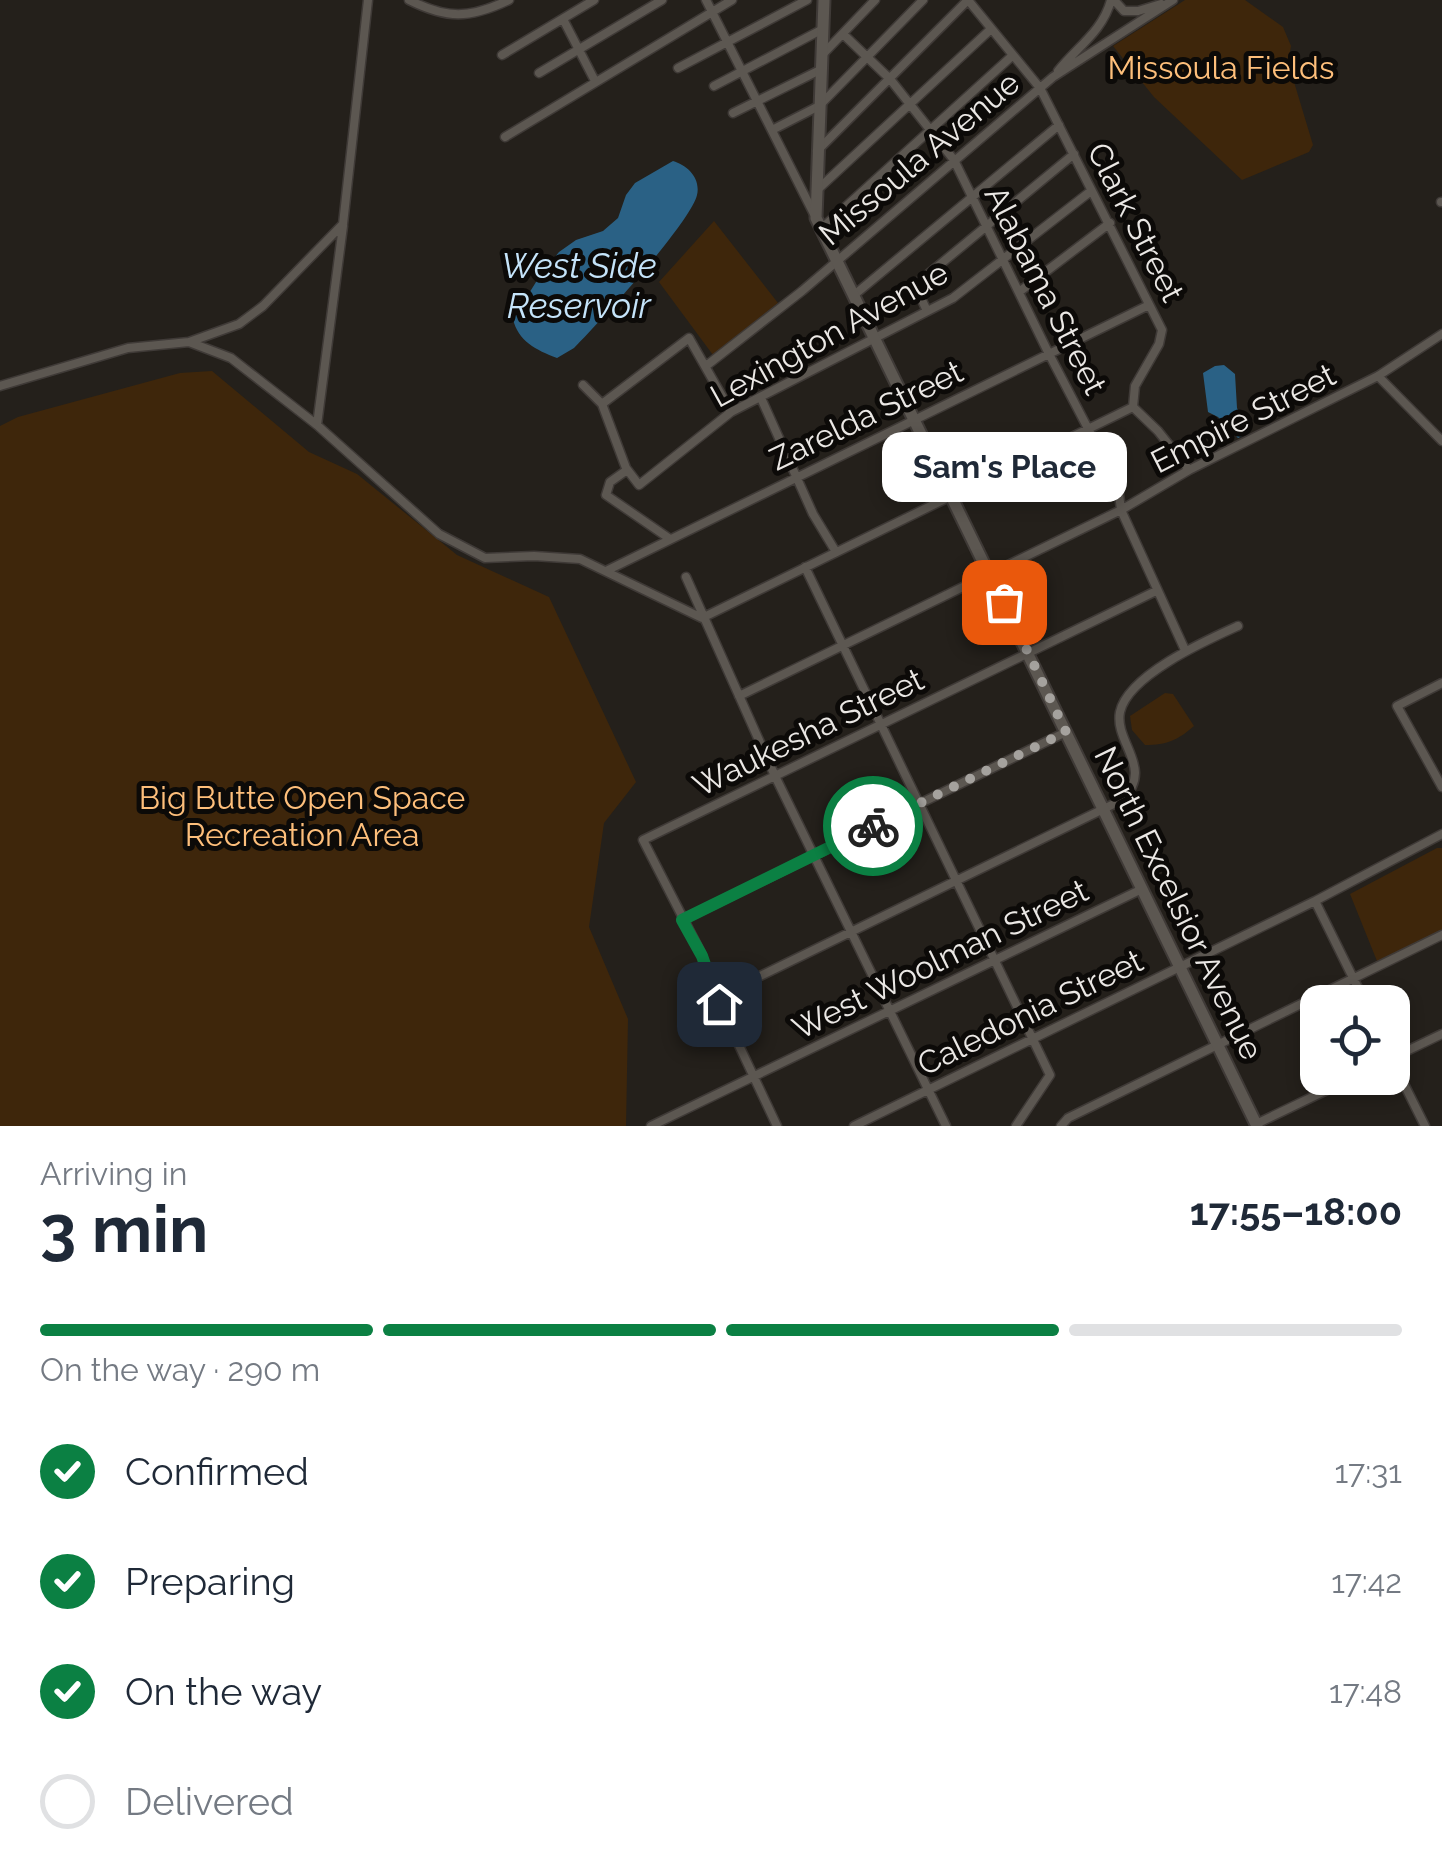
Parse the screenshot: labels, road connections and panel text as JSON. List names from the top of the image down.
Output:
{
  "streets": {
    "street": [
      "Missoula Avenue",
      "Clark Street",
      "Alabama Street",
      "Lexington Avenue",
      "Zarelda Street",
      "Empire Street",
      "Waukesha Street",
      "North Excelsior Avenue",
      "West Woolman Street",
      "Caledonia Street"
    ]
  },
  "crossings": [
    ["Missoula Avenue", "Clark Street"],
    ["Missoula Avenue", "Alabama Street"],
    ["Missoula Avenue", "North Excelsior Avenue"],
    ["Clark Street", "Lexington Avenue"],
    ["Clark Street", "Zarelda Street"],
    ["Alabama Street", "Lexington Avenue"],
    ["Alabama Street", "Zarelda Street"],
    ["Alabama Street", "Empire Street"],
    ["Alabama Street", "Waukesha Street"],
    ["Lexington Avenue", "North Excelsior Avenue"],
    ["Zarelda Street", "North Excelsior Avenue"],
    ["Empire Street", "North Excelsior Avenue"],
    ["Waukesha Street", "North Excelsior Avenue"],
    ["North Excelsior Avenue", "West Woolman Street"],
    ["North Excelsior Avenue", "Caledonia Street"]
  ],
  "water": ["West Side Reservoir"],
  "parks": ["Missoula Fields", "Big Butte Open Space Recreation Area"],
  "places": ["Sam's Place"],
  "page": {
    "bubble": "Sam's Place",
    "heading": ["3 min", "Arriving in", "17:55–18:00"],
    "bar": "On the way · 290 m",
    "list": [
      ["Confirmed", "17:31"],
      ["Preparing", "17:42"],
      ["On the way", "17:48"],
      "Delivered"
    ]
  }
}
